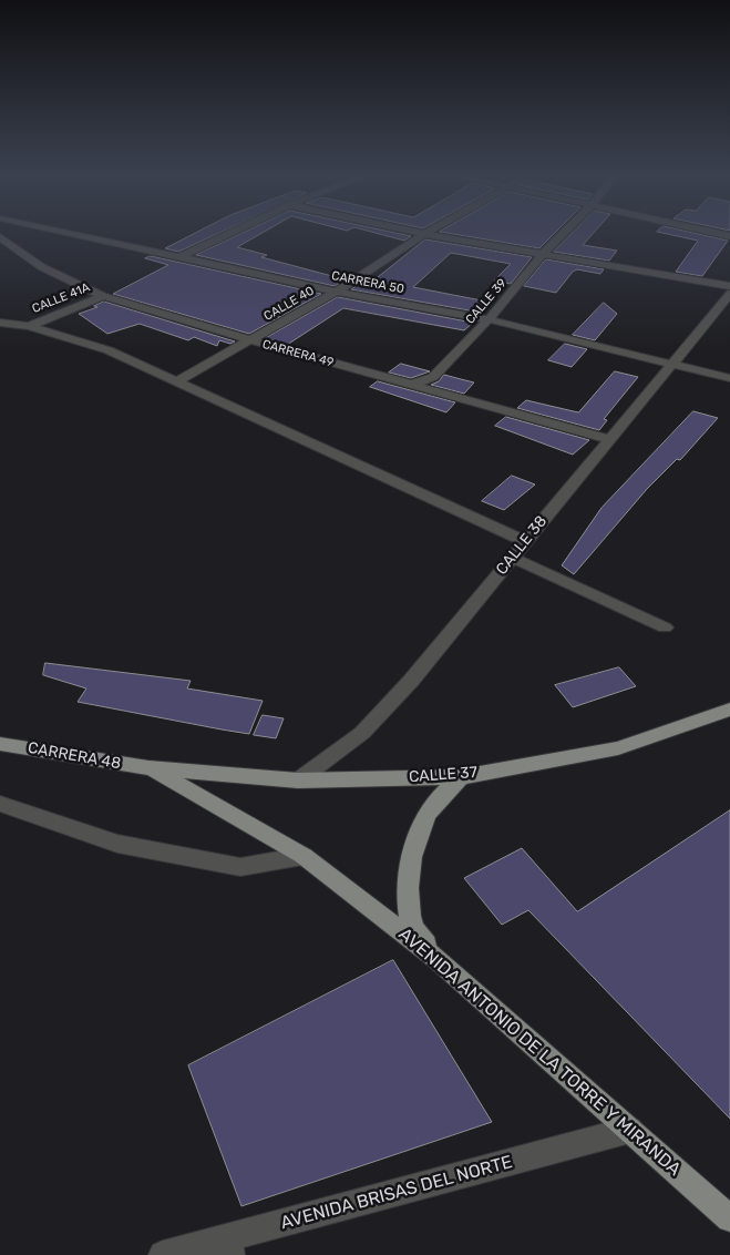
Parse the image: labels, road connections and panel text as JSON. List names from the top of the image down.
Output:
{
  "streets": {
    "main road": ["CARRERA 48", "CALLE 37", "AVENIDA ANTONIO DE LA TORRE Y MIRANDA"],
    "street": [
      "CARRERA 50",
      "CALLE 41A",
      "CALLE 39",
      "CALLE 40",
      "CARRERA 49",
      "CALLE 38",
      "AVENIDA BRISAS DEL NORTE"
    ]
  },
  "crossings": [
    ["CARRERA 50", "CALLE 39"],
    ["CARRERA 50", "CALLE 40"],
    ["CARRERA 50", "CALLE 38"],
    ["CALLE 41A", "CARRERA 49"],
    ["CALLE 39", "CARRERA 49"],
    ["CALLE 40", "CARRERA 49"],
    ["CARRERA 49", "CALLE 38"],
    ["CALLE 38", "CALLE 37"],
    ["CARRERA 48", "CALLE 37"],
    ["CARRERA 48", "AVENIDA ANTONIO DE LA TORRE Y MIRANDA"],
    ["CALLE 37", "AVENIDA ANTONIO DE LA TORRE Y MIRANDA"],
    ["AVENIDA ANTONIO DE LA TORRE Y MIRANDA", "AVENIDA BRISAS DEL NORTE"]
  ]
}
